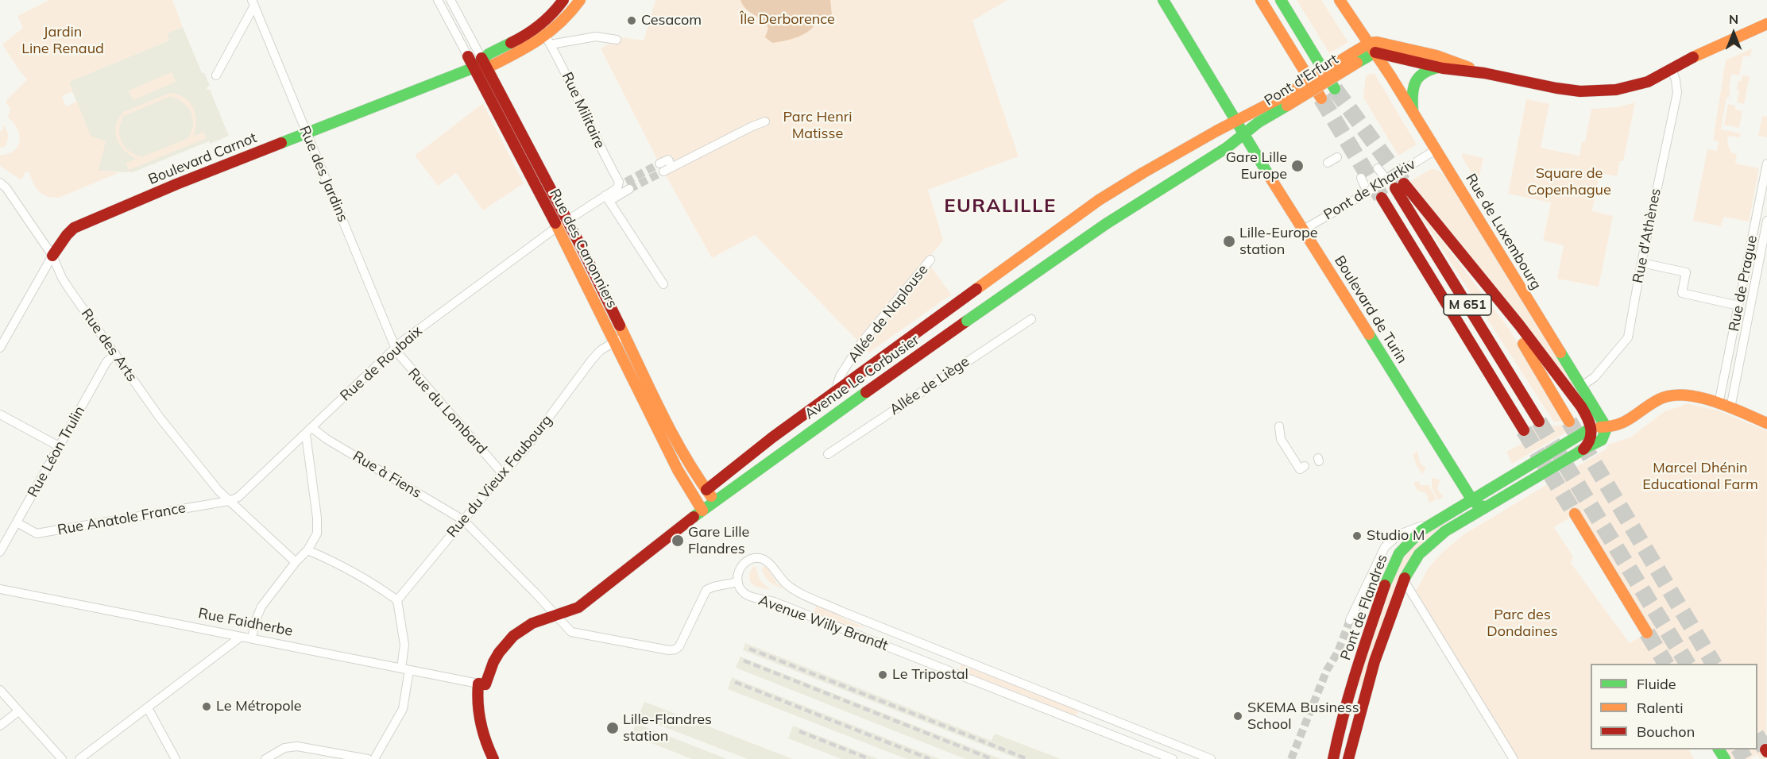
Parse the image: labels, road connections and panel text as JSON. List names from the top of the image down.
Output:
{
  "streets": {
    "main road": [
      "Pont d'Erfurt",
      "Boulevard Carnot",
      "Rue de Luxembourg",
      "Rue des Canonniers",
      "M 651",
      "Boulevard de Turin",
      "Avenue Le Corbusier",
      "Pont de Flandres"
    ],
    "street": [
      "Rue Militaire",
      "Rue des Jardins",
      "Pont de Kharkiv",
      "Rue d'Athènes",
      "Rue de Prague",
      "Allée de Naplouse",
      "Rue des Arts",
      "Rue de Roubaix",
      "Allée de Liège",
      "Rue du Lombard",
      "Rue Léon Trulin",
      "Rue à Fiens",
      "Rue du Vieux Faubourg",
      "Rue Anatole France",
      "Rue Faidherbe",
      "Avenue Willy Brandt"
    ]
  },
  "crossings": [
    ["Pont d'Erfurt", "Rue de Luxembourg"],
    ["Pont d'Erfurt", "Boulevard de Turin"],
    ["Pont d'Erfurt", "Avenue Le Corbusier"],
    ["Rue Militaire", "Boulevard Carnot"],
    ["Rue Militaire", "Rue de Roubaix"],
    ["Boulevard Carnot", "Rue des Jardins"],
    ["Boulevard Carnot", "Rue des Canonniers"],
    ["Boulevard Carnot", "Rue des Arts"],
    ["Rue des Jardins", "Rue de Roubaix"],
    ["Rue des Jardins", "Rue du Lombard"],
    ["Pont de Kharkiv", "Rue de Luxembourg"],
    ["Pont de Kharkiv", "Boulevard de Turin"],
    ["Rue de Luxembourg", "Rue d'Athènes"],
    ["Rue de Luxembourg", "Pont de Flandres"],
    ["Rue des Canonniers", "Rue de Roubaix"],
    ["Rue des Canonniers", "Avenue Le Corbusier"],
    ["Rue des Canonniers", "Rue du Vieux Faubourg"],
    ["Boulevard de Turin", "Avenue Le Corbusier"],
    ["Boulevard de Turin", "Pont de Flandres"],
    ["Allée de Naplouse", "Avenue Le Corbusier"],
    ["Rue des Arts", "Rue de Roubaix"],
    ["Rue des Arts", "Rue Léon Trulin"],
    ["Rue des Arts", "Rue Anatole France"],
    ["Rue de Roubaix", "Rue du Lombard"],
    ["Rue de Roubaix", "Rue à Fiens"],
    ["Rue de Roubaix", "Rue Anatole France"],
    ["Avenue Le Corbusier", "Rue à Fiens"],
    ["Avenue Le Corbusier", "Rue Faidherbe"],
    ["Rue du Lombard", "Rue du Vieux Faubourg"],
    ["Rue Léon Trulin", "Rue Anatole France"],
    ["Rue à Fiens", "Rue du Vieux Faubourg"],
    ["Rue à Fiens", "Avenue Willy Brandt"]
  ],
  "districts": ["EURALILLE"],
  "parks": [
    "Île Derborence",
    "Jardin Line Renaud",
    "Parc Henri Matisse",
    "Square de Copenhague",
    "Marcel Dhénin Educational Farm",
    "Parc des Dondaines"
  ],
  "places": [
    "Cesacom",
    "Gare Lille Europe",
    "Lille-Europe station",
    "Studio M",
    "Gare Lille Flandres",
    "Le Tripostal",
    "Le Métropole",
    "SKEMA Business School",
    "Lille-Flandres station"
  ],
  "legend": ["Fluide", "Ralenti", "Bouchon"],
  "north": "top"
}
